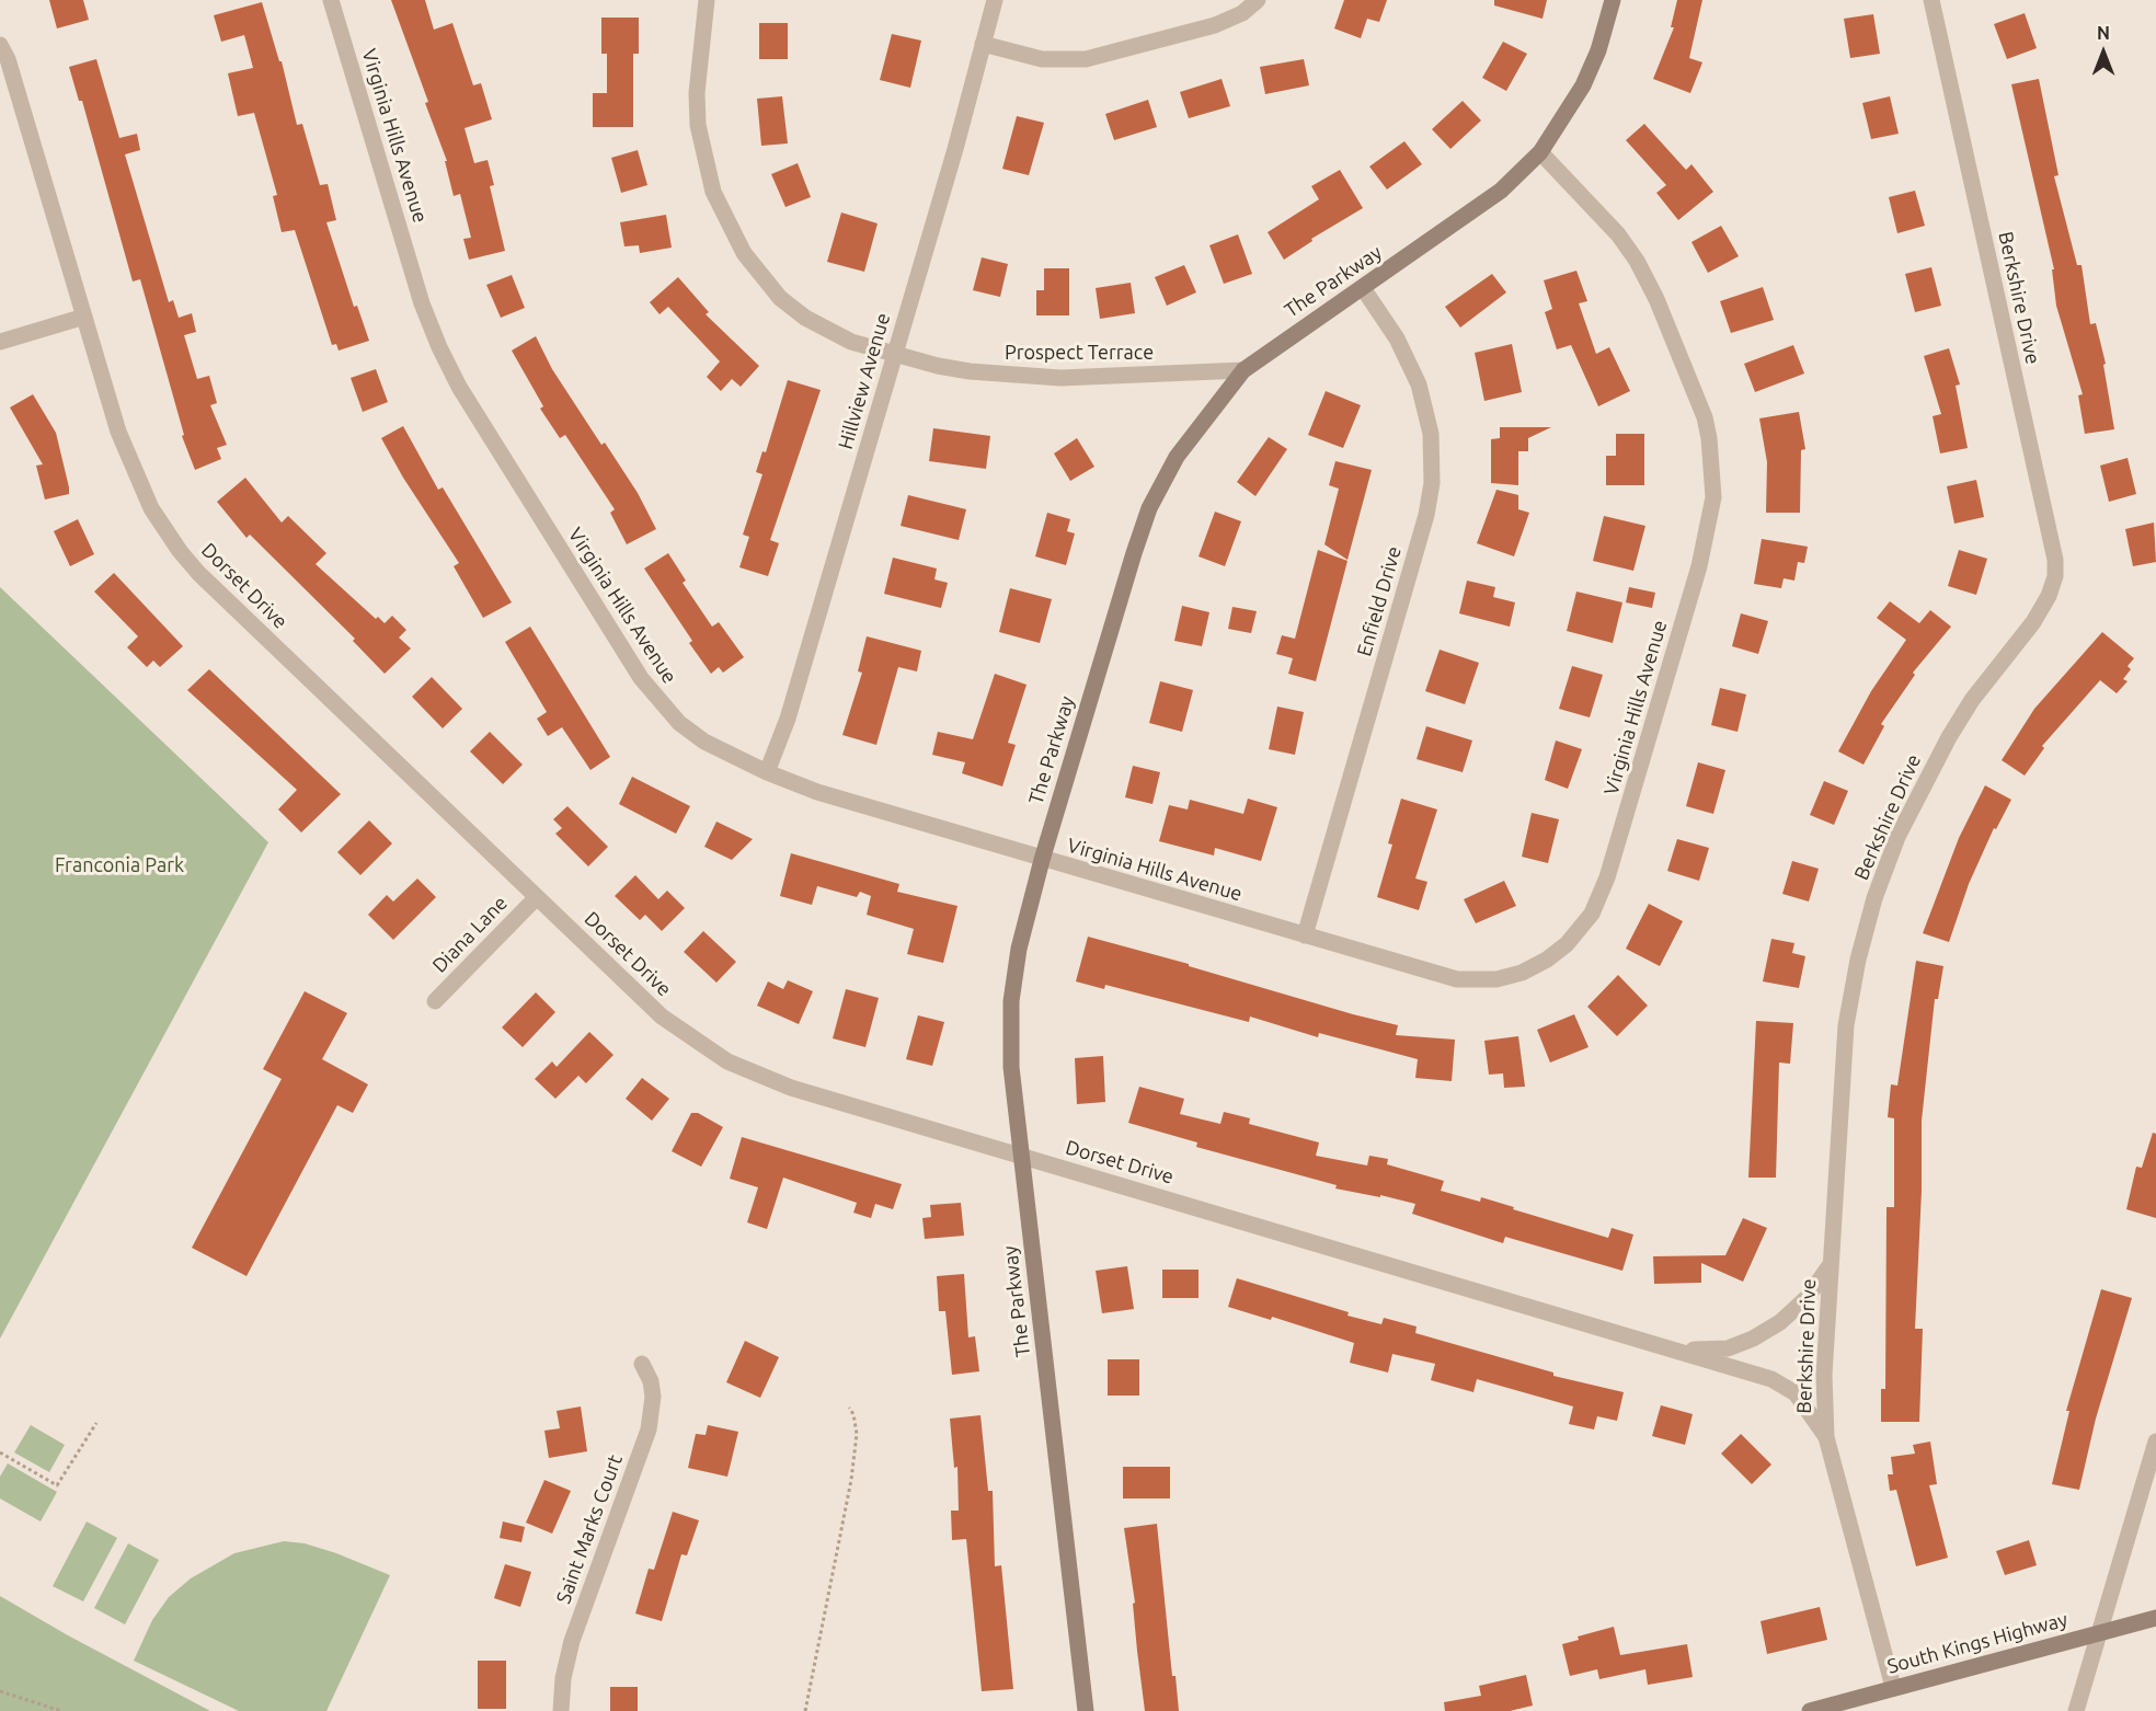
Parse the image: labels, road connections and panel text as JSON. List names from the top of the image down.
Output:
{
  "streets": {
    "street": [
      "Virginia Hills Avenue",
      "The Parkway",
      "Berkshire Drive",
      "Prospect Terrace",
      "Hillview Avenue",
      "Dorset Drive",
      "Enfield Drive",
      "Diana Lane",
      "Saint Marks Court",
      "South Kings Highway"
    ]
  },
  "crossings": [
    ["Virginia Hills Avenue", "The Parkway"],
    ["Virginia Hills Avenue", "Hillview Avenue"],
    ["Virginia Hills Avenue", "Enfield Drive"],
    ["The Parkway", "Prospect Terrace"],
    ["The Parkway", "Dorset Drive"],
    ["The Parkway", "Enfield Drive"],
    ["Berkshire Drive", "Dorset Drive"],
    ["Berkshire Drive", "South Kings Highway"],
    ["Prospect Terrace", "Hillview Avenue"],
    ["Dorset Drive", "Diana Lane"]
  ],
  "parks": ["Franconia Park"],
  "north": "top"
}
